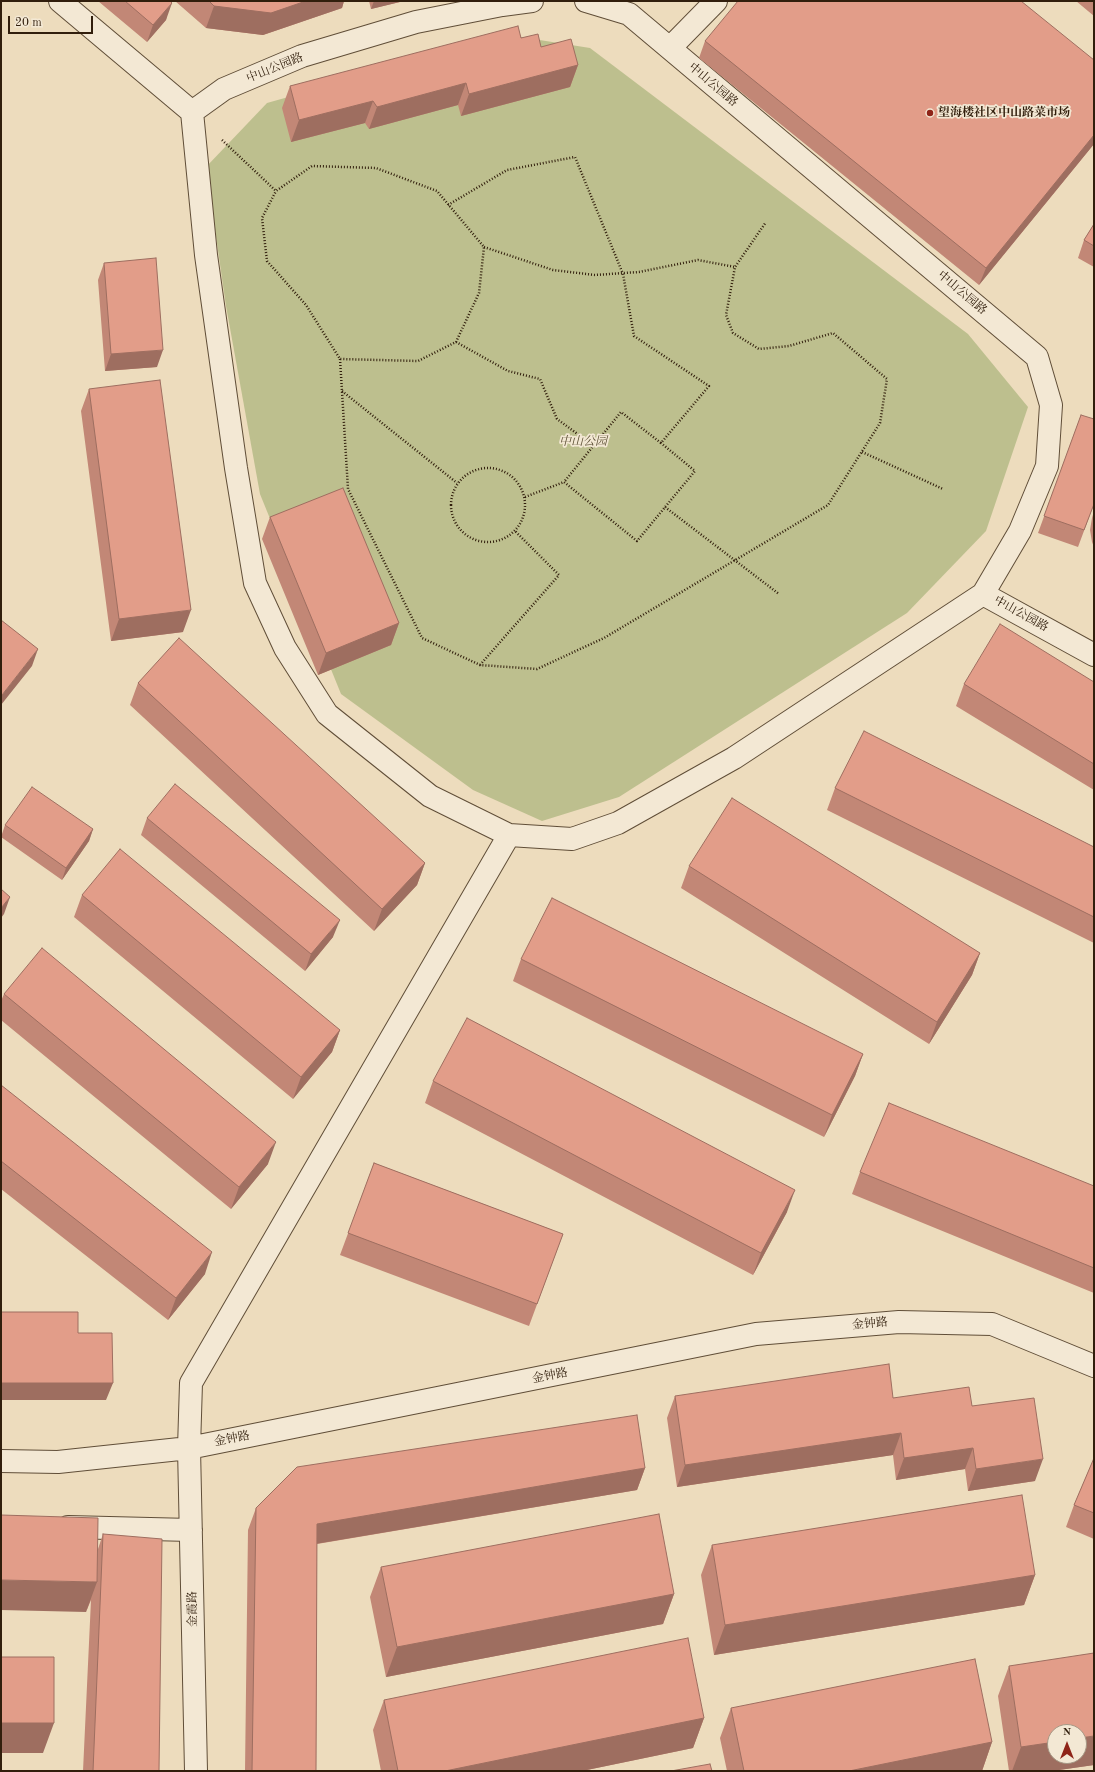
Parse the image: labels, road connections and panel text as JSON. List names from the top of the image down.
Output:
{
  "streets": {
    "street": ["中山公园路", "金钟路", "金霞路"]
  },
  "crossings": [
    ["金钟路", "金霞路"]
  ],
  "parks": ["中山公园"],
  "places": ["望海楼社区中山路菜市场"],
  "scale_bar": "20 m",
  "north": "top"
}
